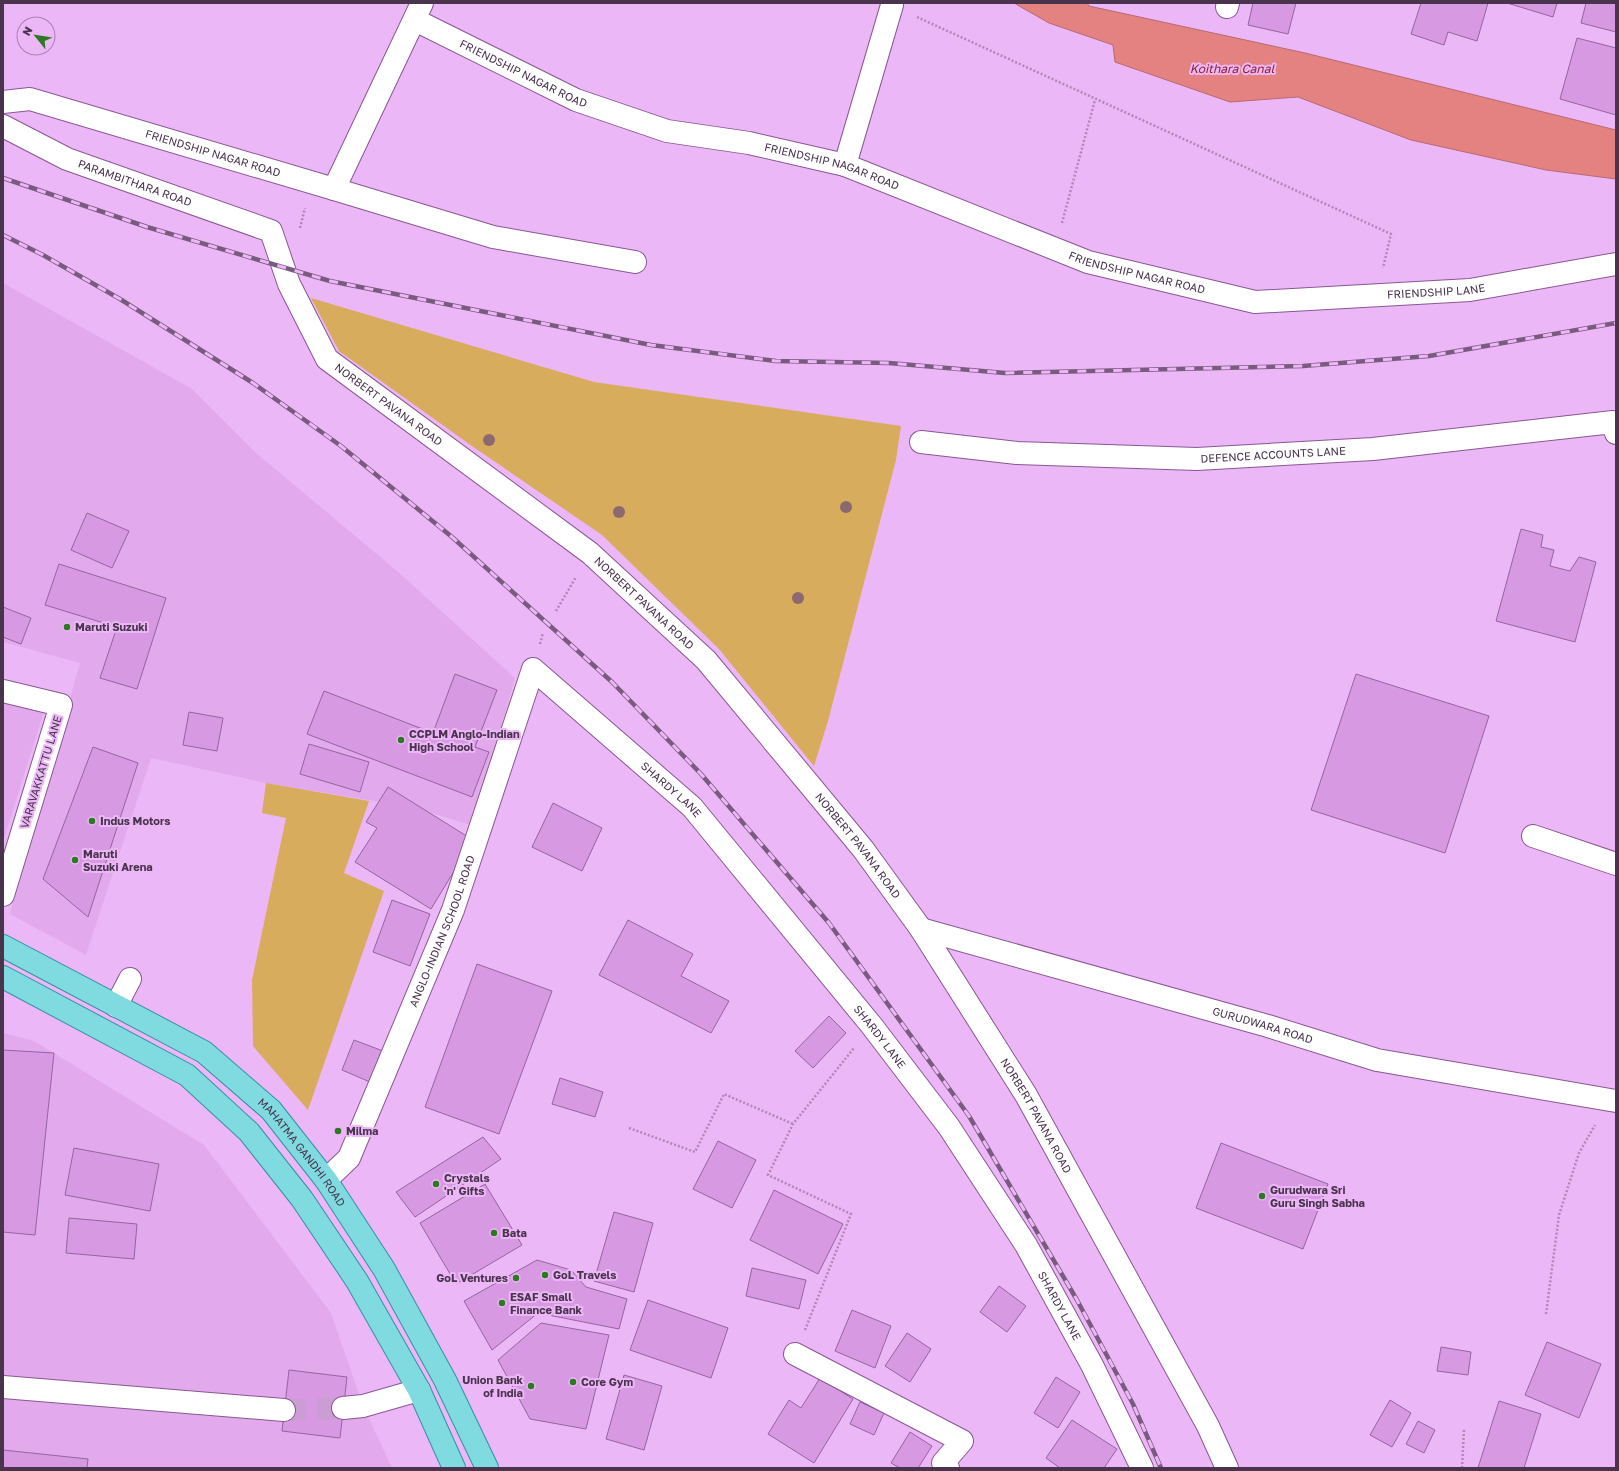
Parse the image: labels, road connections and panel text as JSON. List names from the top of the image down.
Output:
{
  "streets": {
    "main road": ["MAHATMA GANDHI ROAD"],
    "street": [
      "FRIENDSHIP NAGAR ROAD",
      "PARAMBITHARA ROAD",
      "FRIENDSHIP LANE",
      "NORBERT PAVANA ROAD",
      "DEFENCE ACCOUNTS LANE",
      "VARAVAKKATTU LANE",
      "SHARDY LANE",
      "ANGLO-INDIAN SCHOOL ROAD",
      "GURUDWARA ROAD"
    ]
  },
  "crossings": [
    ["FRIENDSHIP NAGAR ROAD", "FRIENDSHIP LANE"],
    ["PARAMBITHARA ROAD", "NORBERT PAVANA ROAD"],
    ["NORBERT PAVANA ROAD", "GURUDWARA ROAD"],
    ["SHARDY LANE", "ANGLO-INDIAN SCHOOL ROAD"],
    ["ANGLO-INDIAN SCHOOL ROAD", "MAHATMA GANDHI ROAD"]
  ],
  "water": ["Koithara Canal"],
  "places": [
    "Maruti Suzuki",
    "CCPLM Anglo-Indian High School",
    "Indus Motors",
    "Maruti Suzuki Arena",
    "Milma",
    "Crystals 'n' Gifts",
    "Gurudwara Sri Guru Singh Sabha",
    "Bata",
    "GoL Travels",
    "GoL Ventures",
    "ESAF Small Finance Bank",
    "Core Gym",
    "Union Bank of India"
  ],
  "north": "top left"
}
